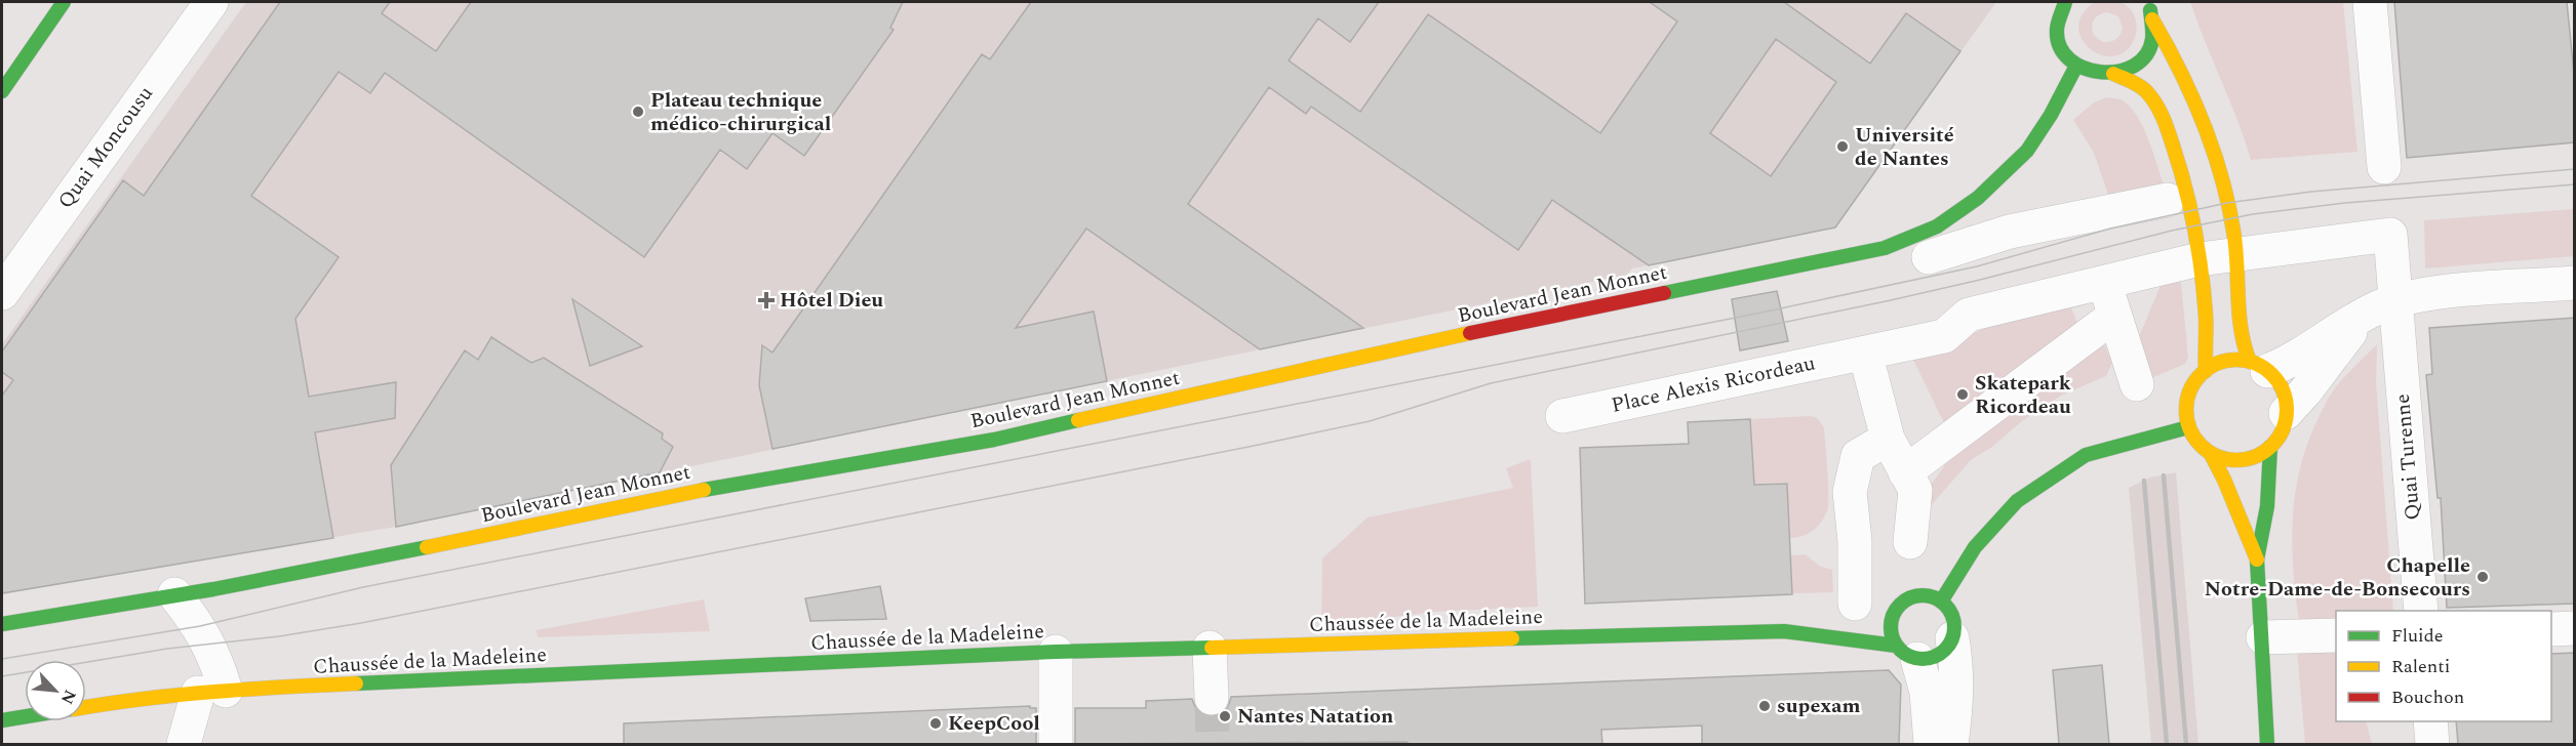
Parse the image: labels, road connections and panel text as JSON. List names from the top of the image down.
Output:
{
  "streets": {
    "main road": ["Boulevard Jean Monnet", "Chaussée de la Madeleine"],
    "street": ["Quai Moncousu", "Place Alexis Ricordeau", "Quai Turenne"]
  },
  "crossings": [
    ["Place Alexis Ricordeau", "Quai Turenne"]
  ],
  "places": {
    "other": [
      "Plateau technique médico-chirurgical",
      "Université de Nantes",
      "Skatepark Ricordeau",
      "Chapelle Notre-Dame-de-Bonsecours",
      "supexam",
      "Nantes Natation",
      "KeepCool"
    ],
    "health": ["Hôtel Dieu"]
  },
  "legend": ["Fluide", "Ralenti", "Bouchon"],
  "north": "bottom right"
}
